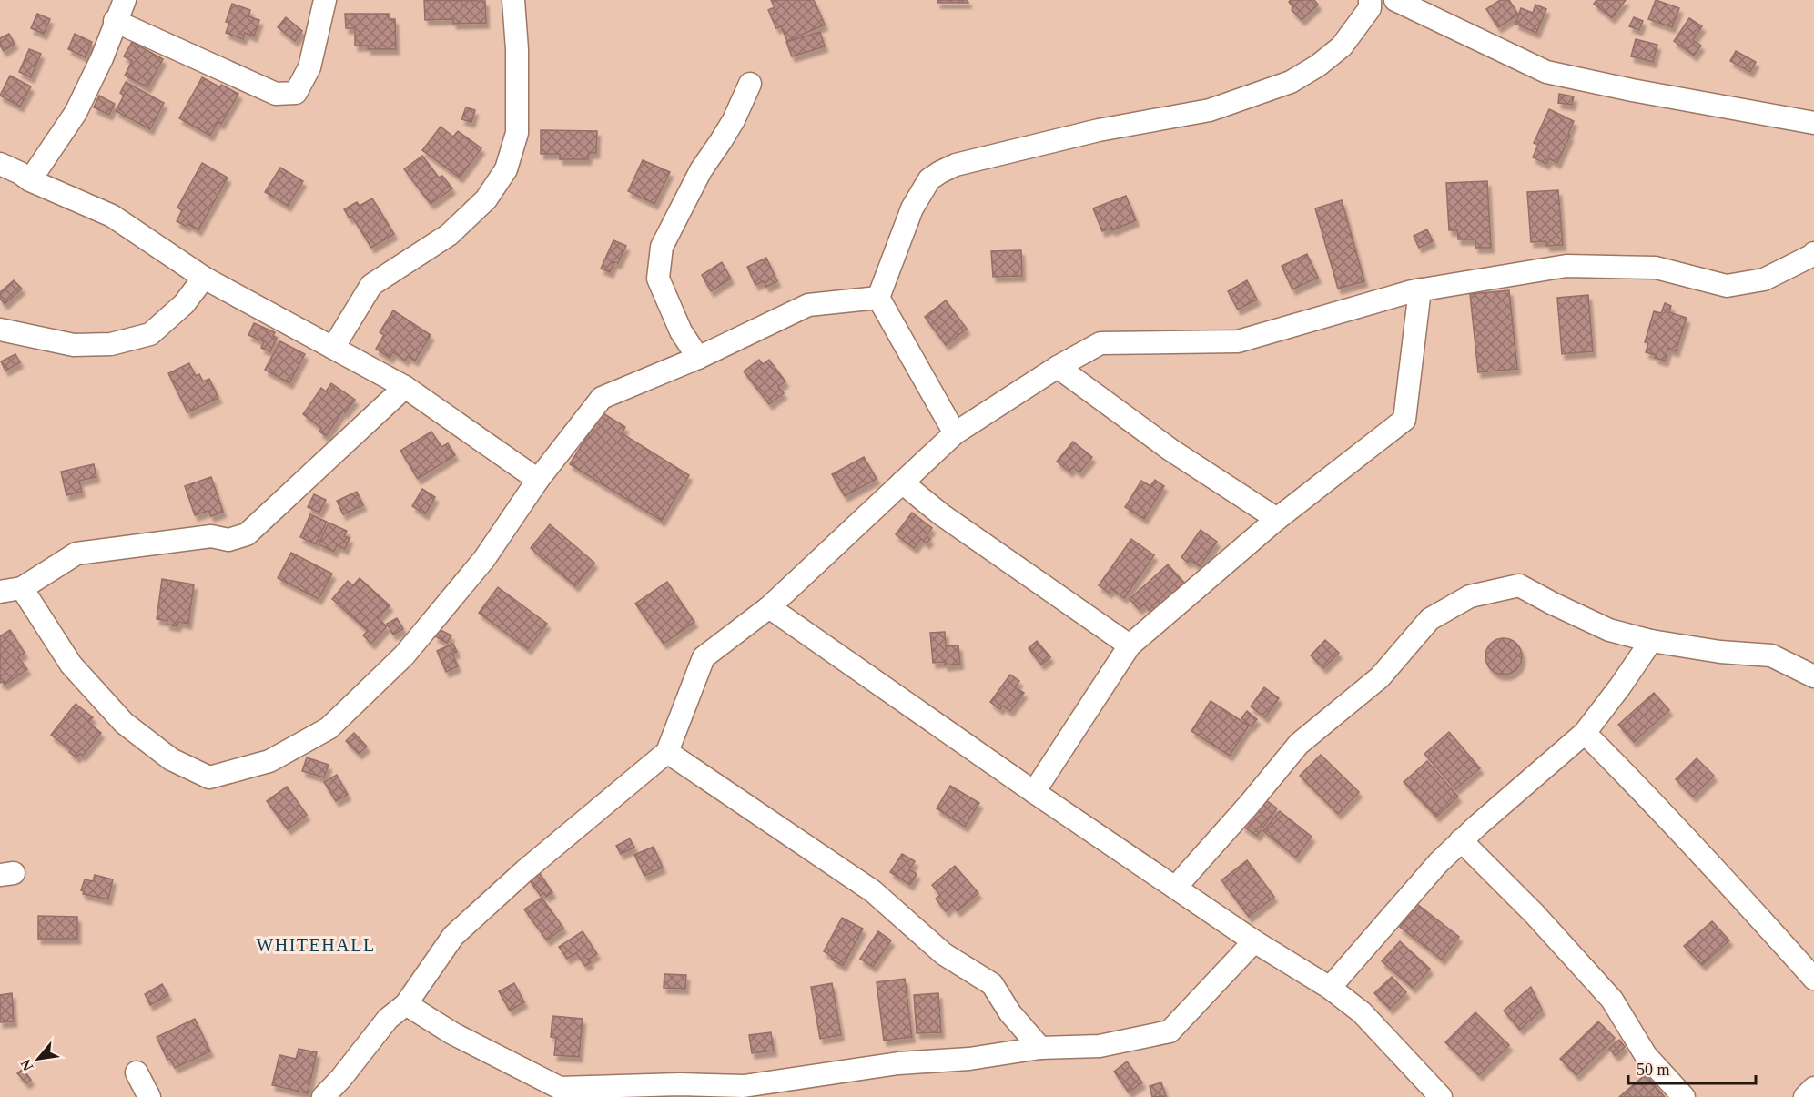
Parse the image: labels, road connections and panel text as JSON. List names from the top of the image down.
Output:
{
  "districts": ["WHITEHALL"],
  "scale_bar": "50 m",
  "north": "bottom left"
}
